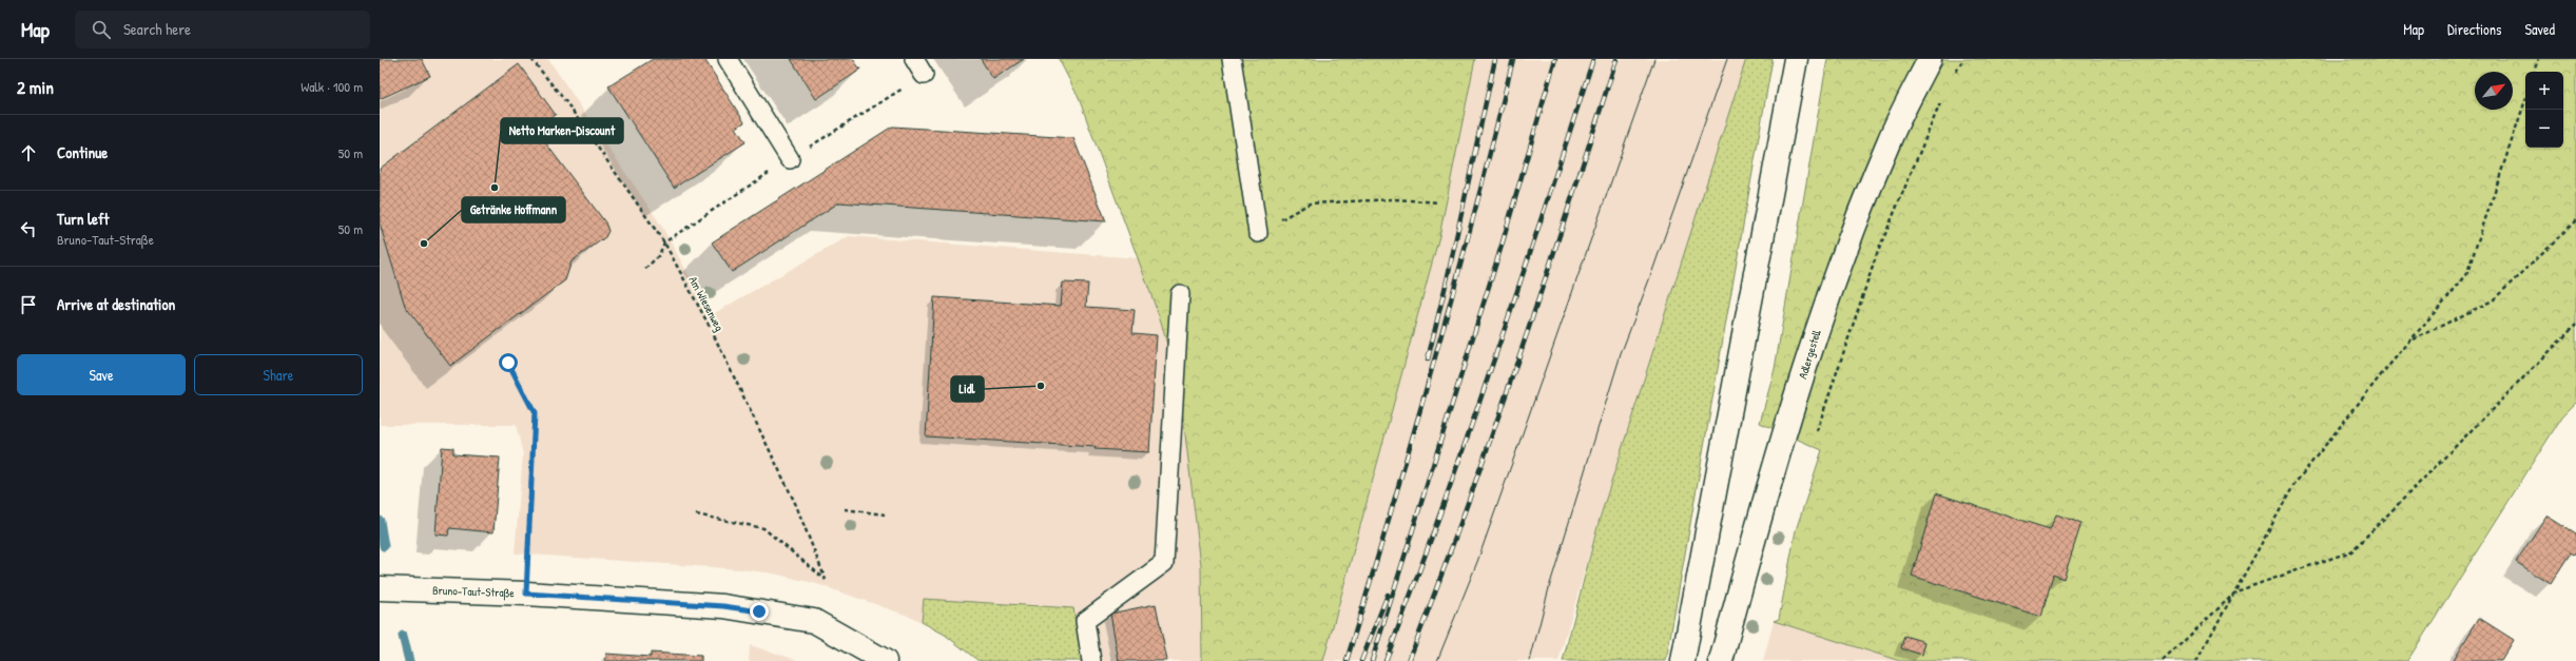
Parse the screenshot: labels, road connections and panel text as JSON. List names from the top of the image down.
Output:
{
  "streets": {
    "main road": ["Adlergestell", "Bruno-Taut-Straße"],
    "path": ["Am Wiesenweg"]
  },
  "places": ["Netto Marken-Discount", "Getränke Hoffmann", "Lidl"],
  "north": "top right",
  "page": {
    "header": "Map",
    "search": "Search here",
    "nav": ["Map", "Directions", "Saved"],
    "heading": ["2 min", "Walk · 100 m"],
    "map_buttons": ["+", "−"],
    "list": [
      ["Continue", "50 m"],
      ["Turn left", "Bruno-Taut-Straße", "50 m"],
      "Arrive at destination"
    ],
    "buttons": ["Save", "Share"]
  }
}
